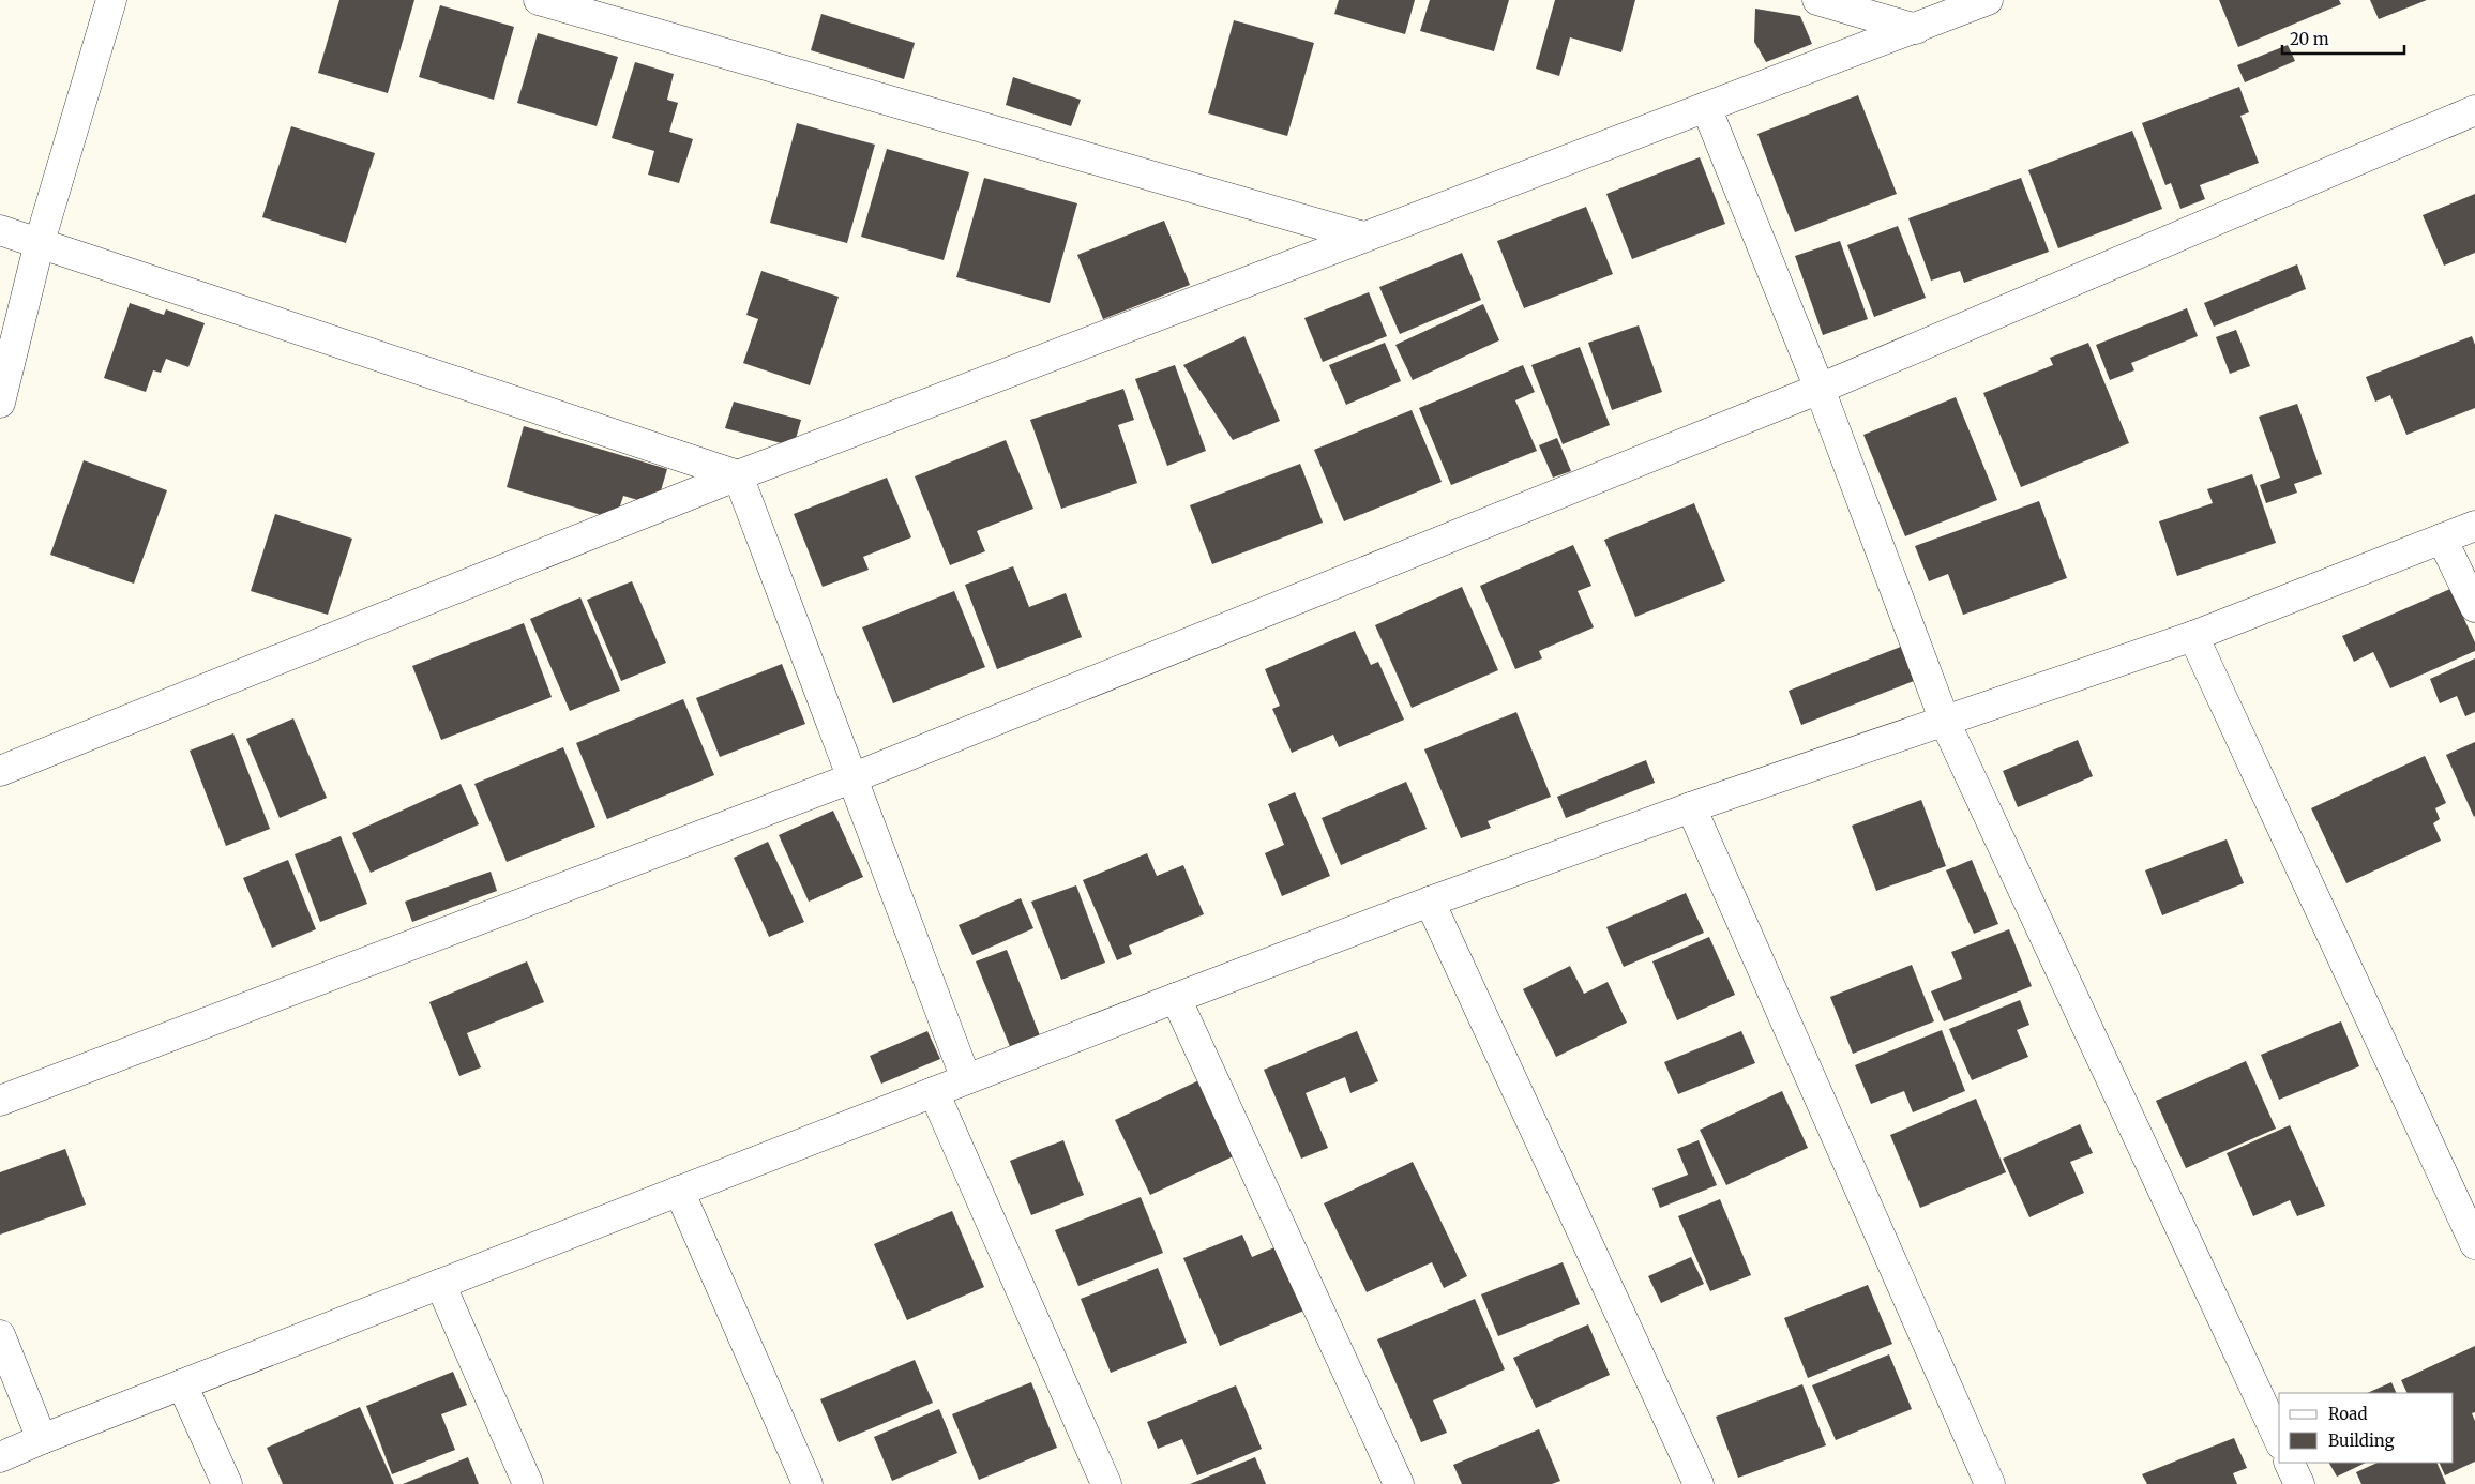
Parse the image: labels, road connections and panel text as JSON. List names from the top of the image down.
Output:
{
  "legend": ["Road", "Building"],
  "scale_bar": "20 m"
}
